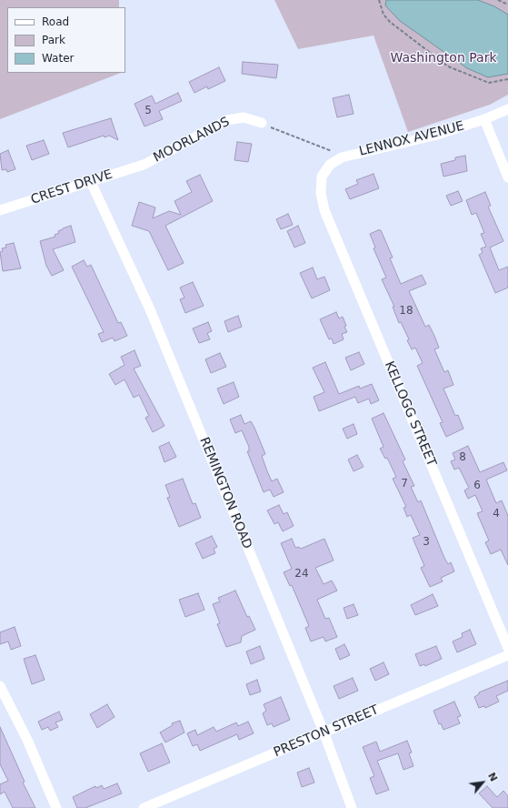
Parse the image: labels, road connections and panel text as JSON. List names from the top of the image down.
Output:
{
  "streets": {
    "street": [
      "LENNOX AVENUE",
      "MOORLANDS",
      "CREST DRIVE",
      "KELLOGG STREET",
      "REMINGTON ROAD",
      "PRESTON STREET"
    ]
  },
  "crossings": [
    ["LENNOX AVENUE", "KELLOGG STREET"],
    ["MOORLANDS", "CREST DRIVE"],
    ["CREST DRIVE", "REMINGTON ROAD"],
    ["REMINGTON ROAD", "PRESTON STREET"]
  ],
  "parks": ["Washington Park"],
  "house_numbers": [
    "5",
    "18",
    "8",
    "7",
    "6",
    "4",
    "3",
    "24"
  ],
  "legend": ["Road", "Park", "Water"],
  "north": "top right"
}
